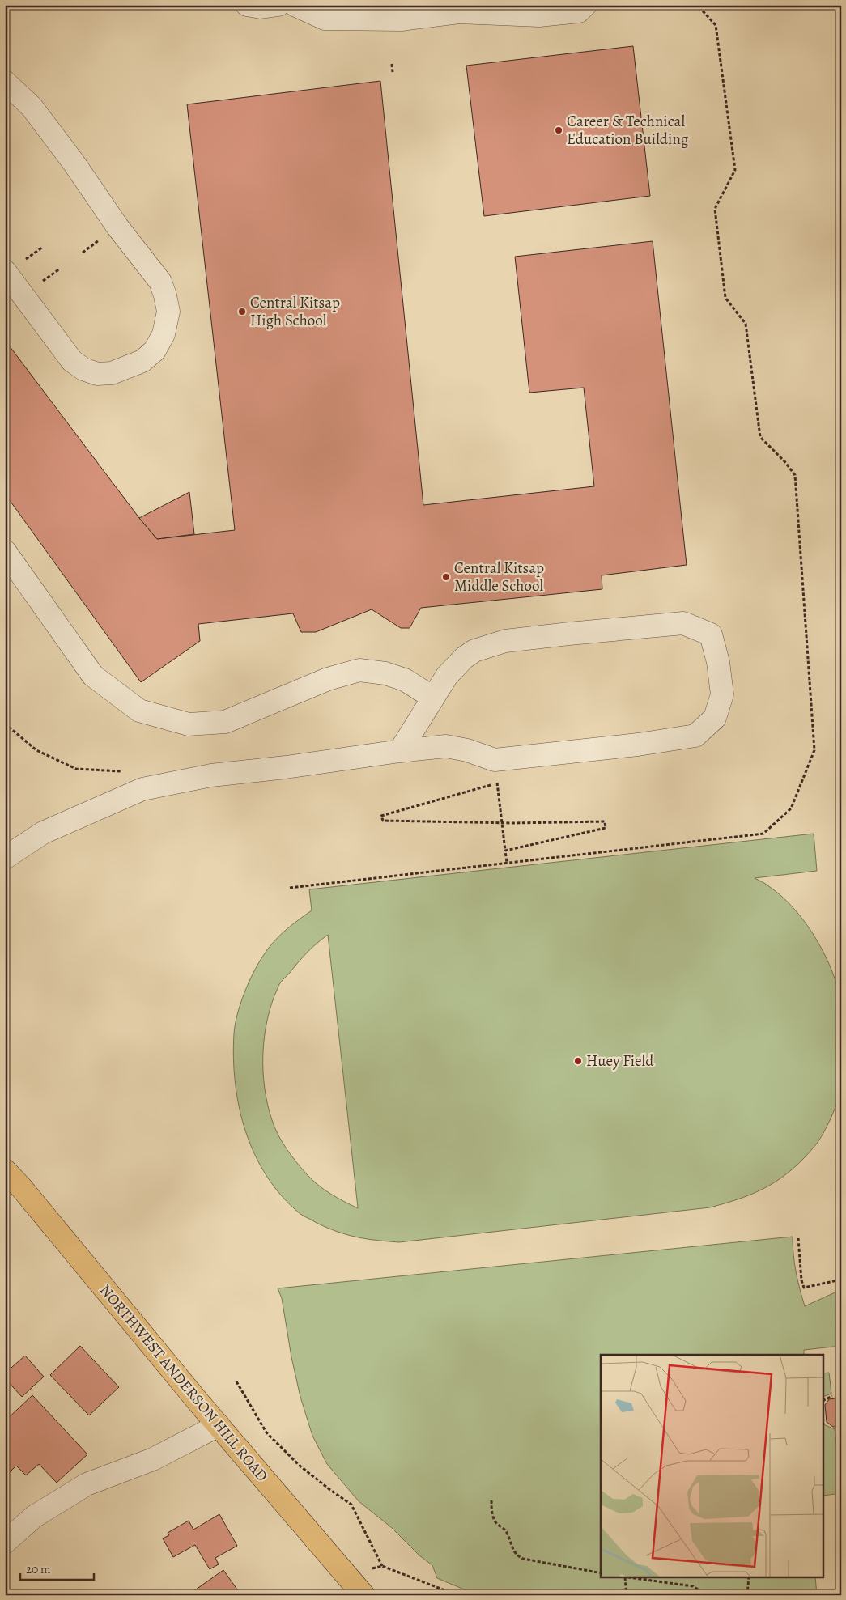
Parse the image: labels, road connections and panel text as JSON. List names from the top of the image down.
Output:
{
  "streets": {
    "main road": ["NORTHWEST ANDERSON HILL ROAD"]
  },
  "places": [
    "Career & Technical Education Building",
    "Central Kitsap High School",
    "Central Kitsap Middle School",
    "Huey Field"
  ],
  "scale_bar": "20 m"
}
